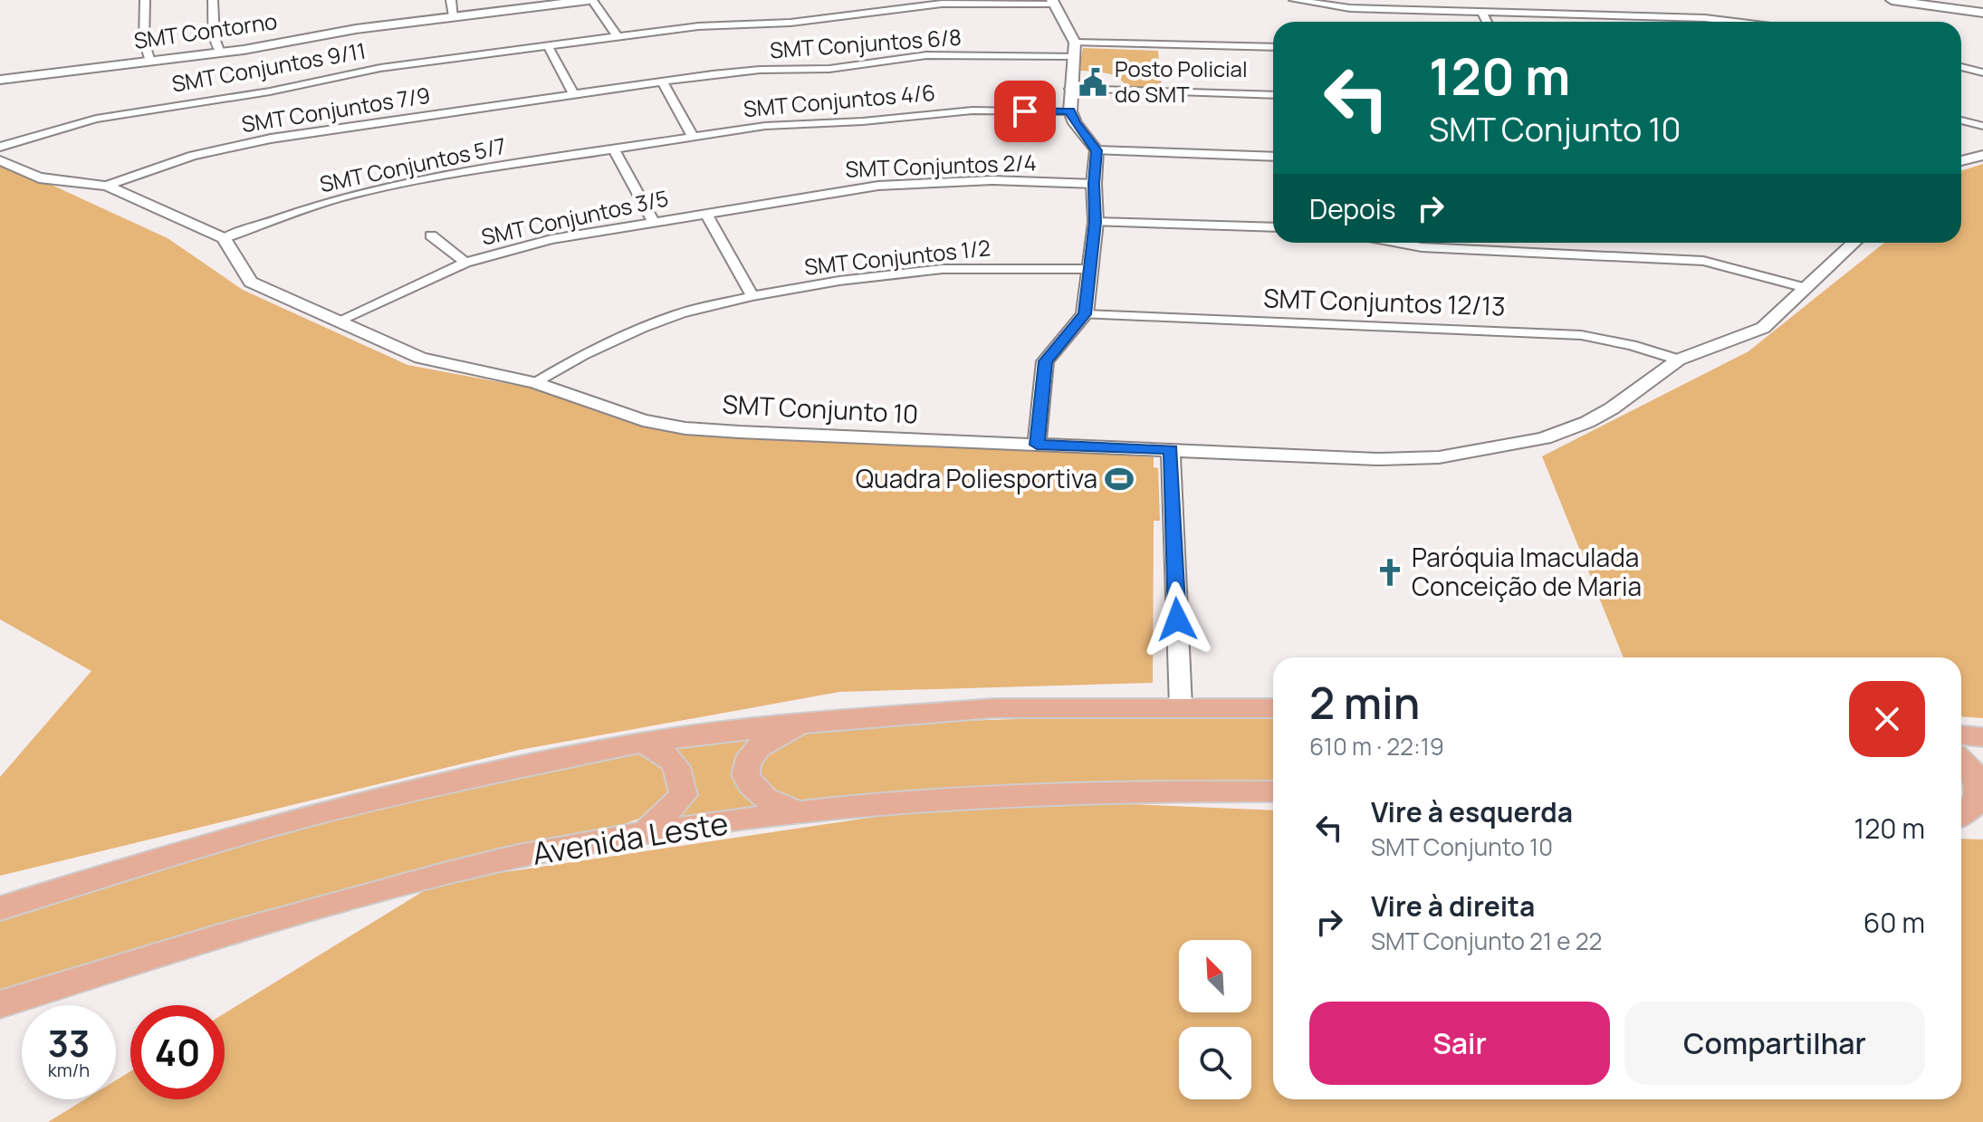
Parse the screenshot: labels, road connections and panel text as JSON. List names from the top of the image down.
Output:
{
  "streets": {
    "main road": ["Avenida Leste"],
    "street": [
      "SMT Contorno",
      "SMT Conjuntos 6/8",
      "SMT Conjuntos 9/11",
      "SMT Conjuntos 4/6",
      "SMT Conjuntos 7/9",
      "SMT Conjuntos 5/7",
      "SMT Conjuntos 2/4",
      "SMT Conjuntos 3/5",
      "SMT Conjuntos 1/2",
      "SMT Conjuntos 12/13",
      "SMT Conjunto 10"
    ]
  },
  "crossings": [
    ["SMT Conjuntos 6/8", "SMT Conjuntos 7/9"],
    ["SMT Conjuntos 4/6", "SMT Conjuntos 5/7"],
    ["SMT Conjuntos 5/7", "SMT Conjunto 10"],
    ["SMT Conjuntos 2/4", "SMT Conjuntos 3/5"],
    ["SMT Conjuntos 3/5", "SMT Conjunto 10"],
    ["SMT Conjuntos 1/2", "SMT Conjunto 10"],
    ["SMT Conjuntos 12/13", "SMT Conjunto 10"]
  ],
  "places": {
    "public building": ["Posto Policial do SMT"],
    "sports": ["Quadra Poliesportiva"],
    "church": ["Paróquia Imaculada Conceição de Maria"]
  },
  "north": "top left",
  "page": {
    "turn": ["120 m", "SMT Conjunto 10"],
    "then": "Depois",
    "heading": ["2 min", "610 m · 22:19"],
    "list": [
      {
        "name": "Vire à esquerda",
        "note": "SMT Conjunto 10",
        "value": "120 m"
      },
      {
        "name": "Vire à direita",
        "note": "SMT Conjunto 21 e 22",
        "value": "60 m"
      }
    ],
    "buttons": ["Sair", "Compartilhar"],
    "speed": "33 km/h",
    "limit": "40"
  }
}
